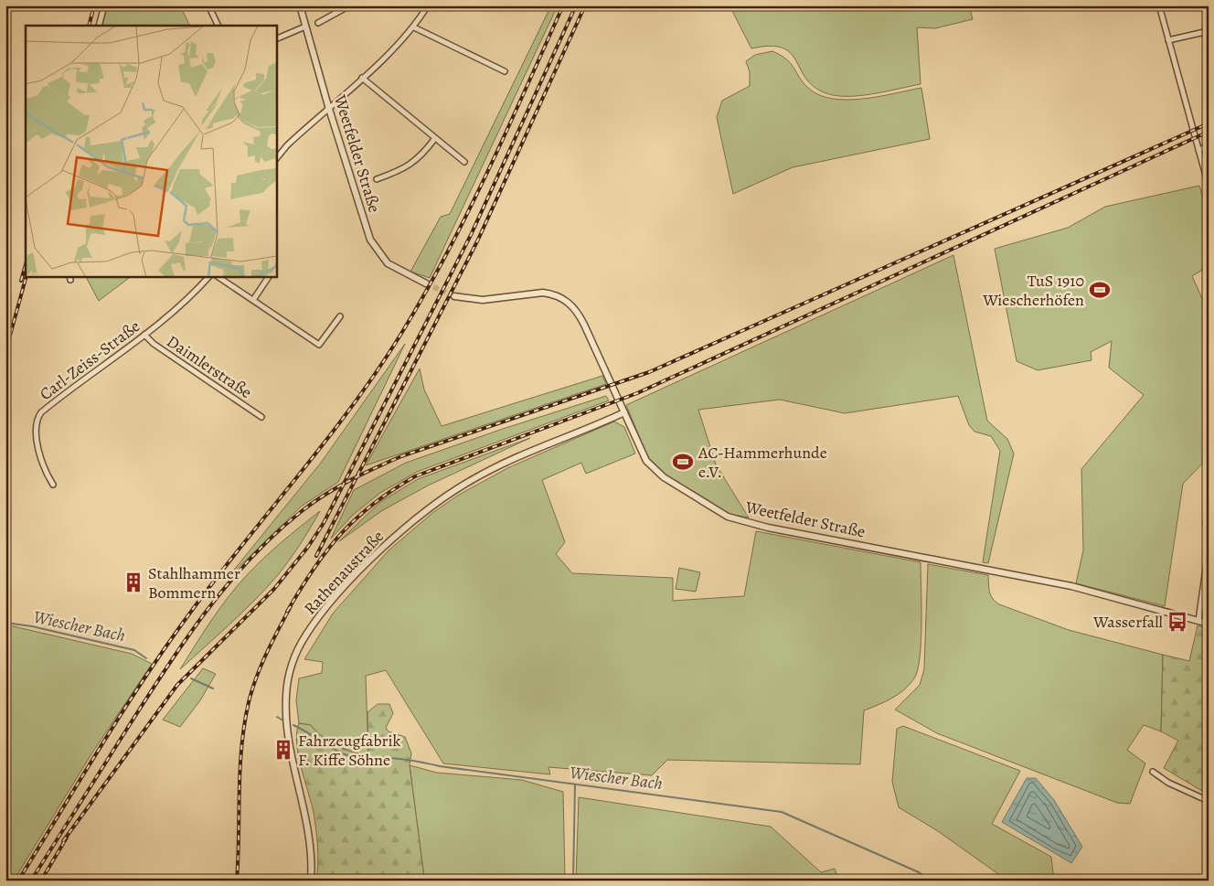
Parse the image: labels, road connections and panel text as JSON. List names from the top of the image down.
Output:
{
  "streets": {
    "street": [
      "Weetfelder Straße",
      "Carl-Zeiss-Straße",
      "Daimlerstraße",
      "Rathenaustraße"
    ]
  },
  "crossings": [
    ["Weetfelder Straße", "Rathenaustraße"],
    ["Carl-Zeiss-Straße", "Daimlerstraße"]
  ],
  "water": ["Wiescher Bach"],
  "places": {
    "sports": ["TuS 1910 Wiescherhöfen", "AC-Hammerhunde e.V."],
    "building": ["Stahlhammer Bommern", "Fahrzeugfabrik F. Kiffe Söhne"],
    "bus stop": ["Wasserfall"]
  }
}
